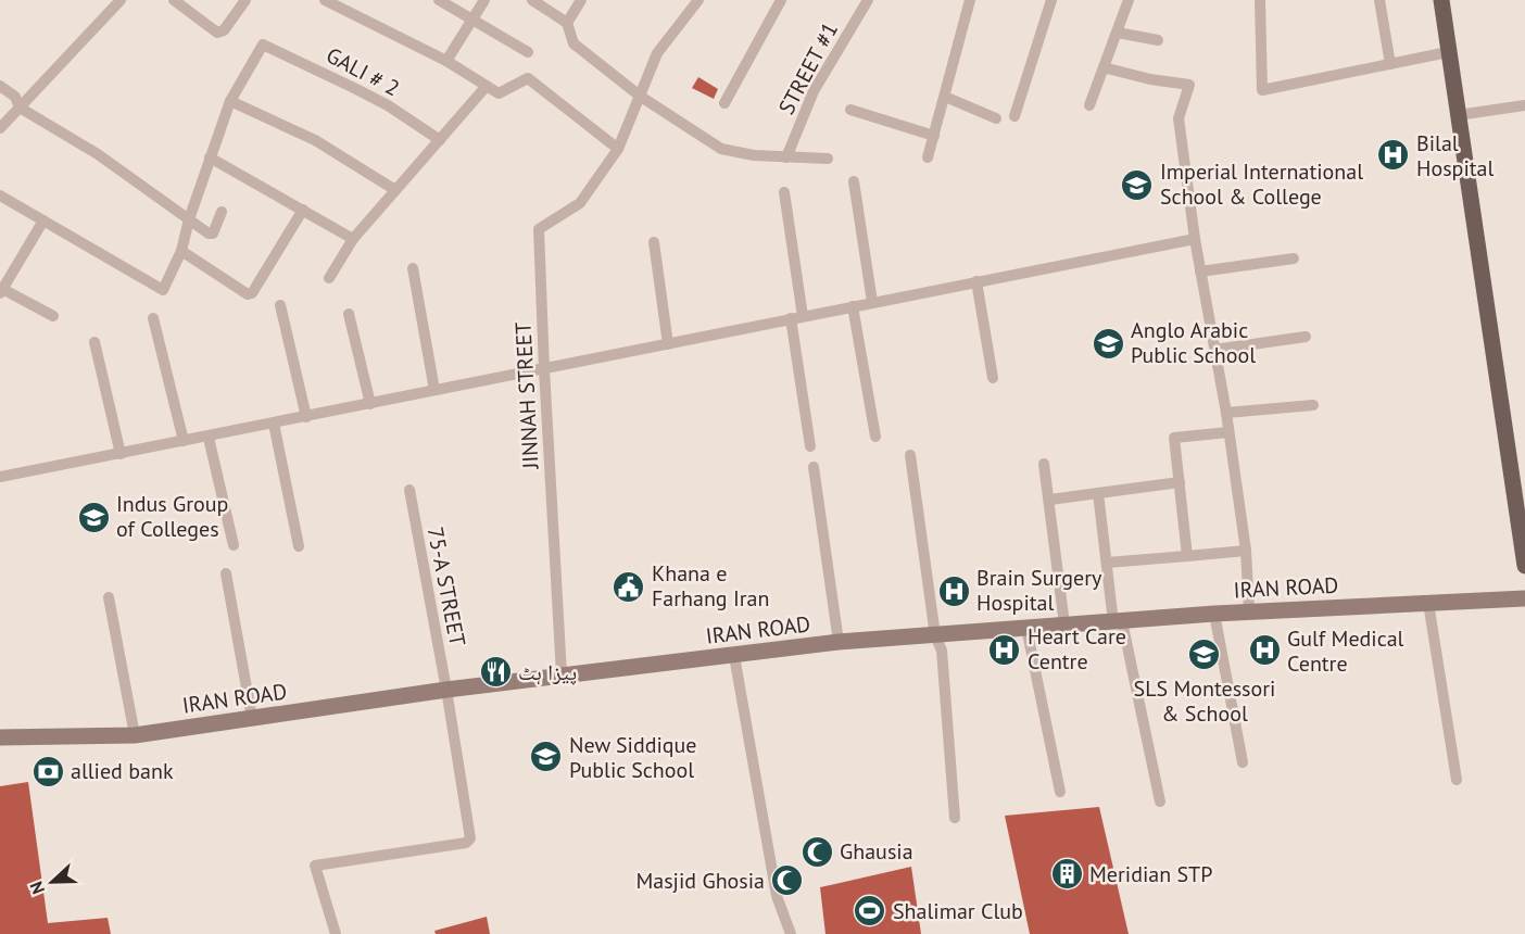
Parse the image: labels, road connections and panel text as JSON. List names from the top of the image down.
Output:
{
  "streets": {
    "main road": ["IRAN ROAD"],
    "street": [
      "STREET #1",
      "GALI # 2",
      "JINNAH STREET",
      "75-A STREET"
    ]
  },
  "crossings": [
    ["JINNAH STREET", "IRAN ROAD"],
    ["75-A STREET", "IRAN ROAD"]
  ],
  "places": {
    "hospital": [
      "Bilal Hospital",
      "Brain Surgery Hospital",
      "Heart Care Centre",
      "Gulf Medical Centre"
    ],
    "school or university": [
      "Imperial International School & College",
      "Anglo Arabic Public School",
      "Indus Group of Colleges",
      "SLS Montessori & School",
      "New Siddique Public School"
    ],
    "public building": ["Khana e Farhang Iran"],
    "restaurant": ["پیزا ہٹ"],
    "bank": ["allied bank"],
    "mosque": ["Ghausia", "Masjid Ghosia"],
    "building": ["Meridian STP"],
    "sports": ["Shalimar Club"]
  },
  "north": "left"
}
